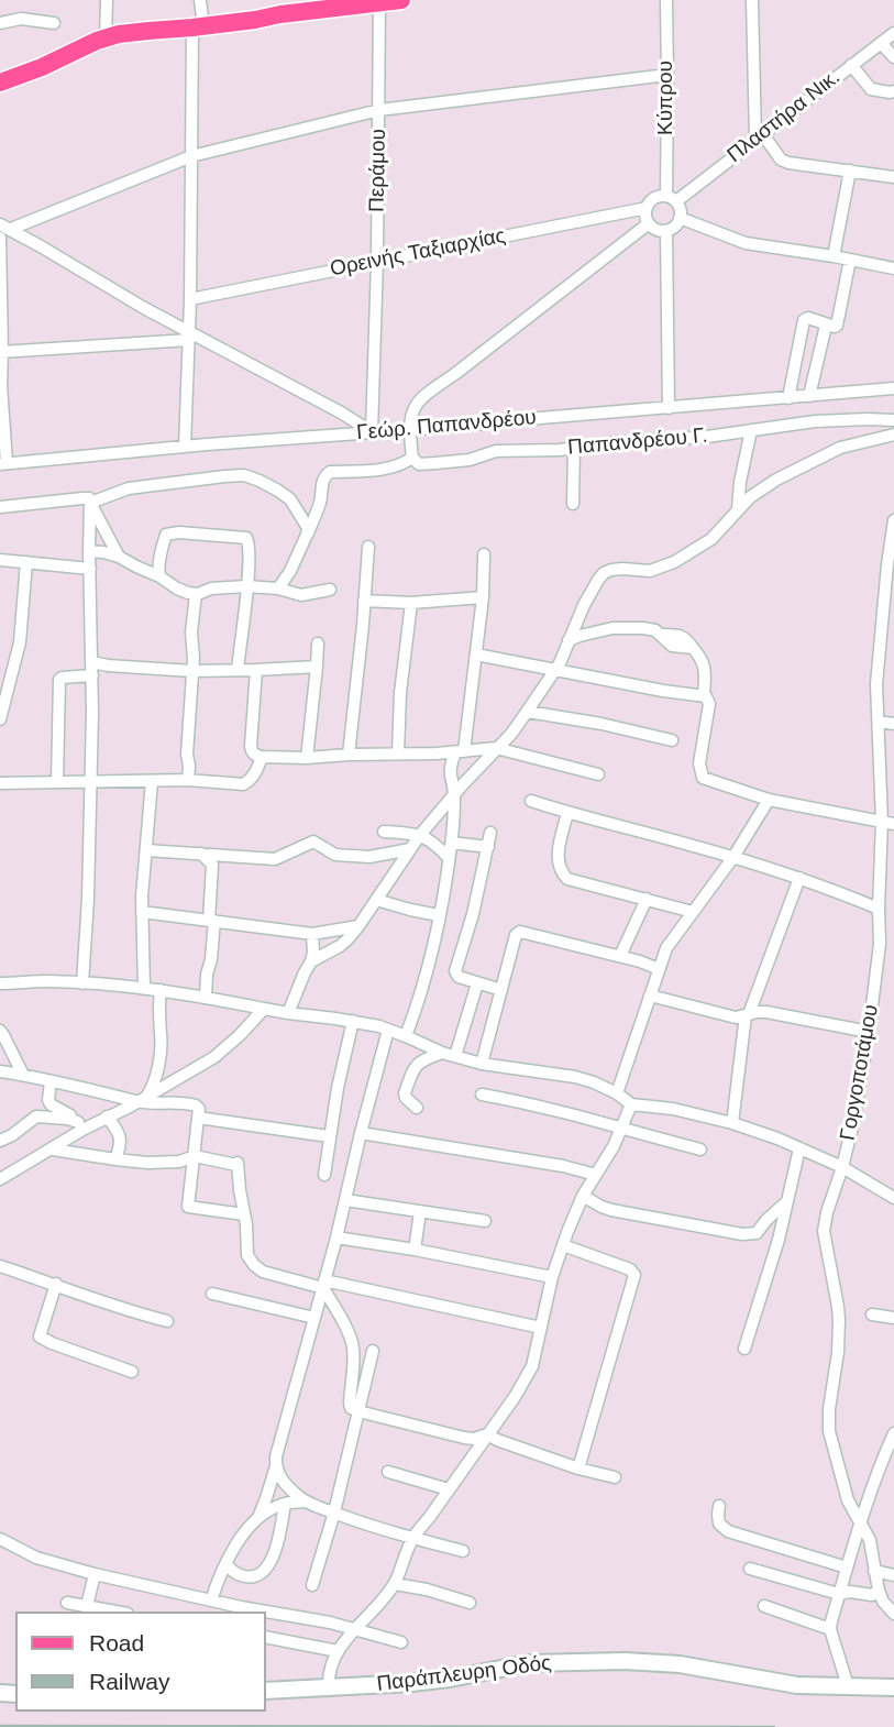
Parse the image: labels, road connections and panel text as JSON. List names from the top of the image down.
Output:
{
  "streets": {
    "main road": ["Παράπλευρη Οδός"],
    "street": [
      "Κύπρου",
      "Πλαστήρα Νικ.",
      "Περάμου",
      "Ορεινής Ταξιαρχίας",
      "Γεώρ. Παπανδρέου",
      "Παπανδρέου Γ.",
      "Γοργοποτάμου"
    ]
  },
  "crossings": [
    ["Κύπρου", "Πλαστήρα Νικ."],
    ["Κύπρου", "Ορεινής Ταξιαρχίας"],
    ["Πλαστήρα Νικ.", "Ορεινής Ταξιαρχίας"],
    ["Περάμου", "Ορεινής Ταξιαρχίας"],
    ["Περάμου", "Γεώρ. Παπανδρέου"]
  ],
  "legend": ["Road", "Railway"]
}
